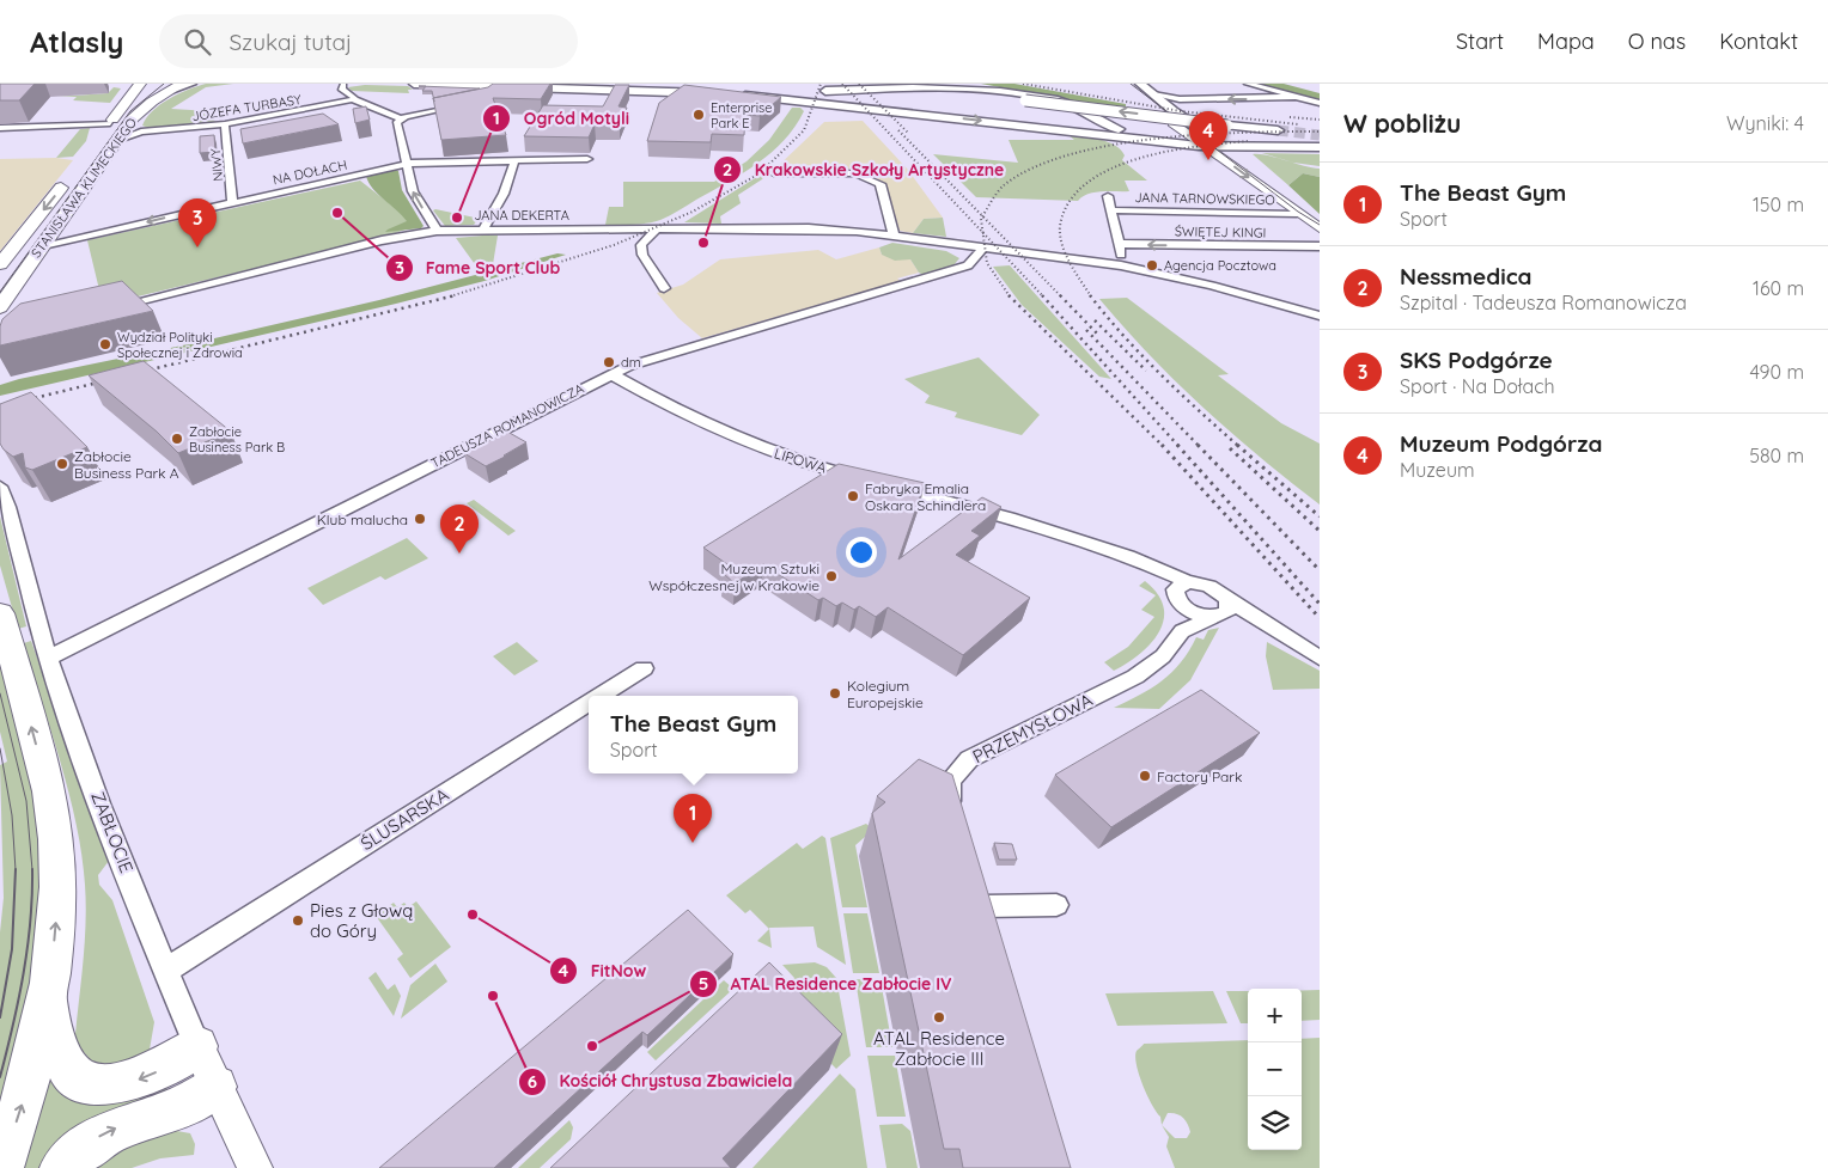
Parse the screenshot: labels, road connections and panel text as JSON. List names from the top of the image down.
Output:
{
  "streets": {
    "main road": ["STANISŁAWA KLIMECKIEGO"],
    "street": [
      "JÓZEFA TURBASY",
      "NIWY",
      "NA DOŁACH",
      "JANA TARNOWSKIEGO",
      "JANA DEKERTA",
      "ŚWIĘTEJ KINGI",
      "TADEUSZA ROMANOWICZA",
      "LIPOWA",
      "PRZEMYSŁOWA",
      "ŚLUSARSKA",
      "ZABŁOCIE"
    ]
  },
  "crossings": [
    ["JÓZEFA TURBASY", "NIWY"],
    ["JÓZEFA TURBASY", "STANISŁAWA KLIMECKIEGO"],
    ["NIWY", "NA DOŁACH"],
    ["NA DOŁACH", "STANISŁAWA KLIMECKIEGO"],
    ["JANA DEKERTA", "TADEUSZA ROMANOWICZA"],
    ["TADEUSZA ROMANOWICZA", "LIPOWA"],
    ["TADEUSZA ROMANOWICZA", "ZABŁOCIE"],
    ["ŚLUSARSKA", "ZABŁOCIE"]
  ],
  "places": [
    "Enterprise Park E",
    "Fame Sport Club",
    "Ogród Motyli",
    "Krakowskie Szkoły Artystyczne",
    "Agencja Pocztowa",
    "Wydział Polityki Społecznej i Zdrowia",
    "dm",
    "Zabłocie Business Park B",
    "Zabłocie Business Park A",
    "Fabryka Emalia Oskara Schindlera",
    "Klub malucha",
    "Muzeum Sztuki Współczesnej w Krakowie",
    "Kolegium Europejskie",
    "Factory Park",
    "FitNow",
    "Pies z Głową do Góry",
    "Kościół Chrystusa Zbawiciela",
    "ATAL Residence Zabłocie III",
    "ATAL Residence Zabłocie IV"
  ],
  "page": {
    "header": "Atlasly",
    "search": "Szukaj tutaj",
    "nav": [
      "Start",
      "Mapa",
      "O nas",
      "Kontakt"
    ],
    "heading": ["W pobliżu", "Wyniki: 4"],
    "pins": [
      "4",
      "3",
      "2",
      "1"
    ],
    "list": [
      {
        "mark": "1",
        "name": "The Beast Gym",
        "note": "Sport",
        "value": "150 m"
      },
      {
        "mark": "2",
        "name": "Nessmedica",
        "note": "Szpital · Tadeusza Romanowicza",
        "value": "160 m"
      },
      {
        "mark": "3",
        "name": "SKS Podgórze",
        "note": "Sport · Na Dołach",
        "value": "490 m"
      },
      {
        "mark": "4",
        "name": "Muzeum Podgórza",
        "note": "Muzeum",
        "value": "580 m"
      }
    ],
    "popup": ["The Beast Gym", "Sport"],
    "map_buttons": ["+", "−"]
  }
}
